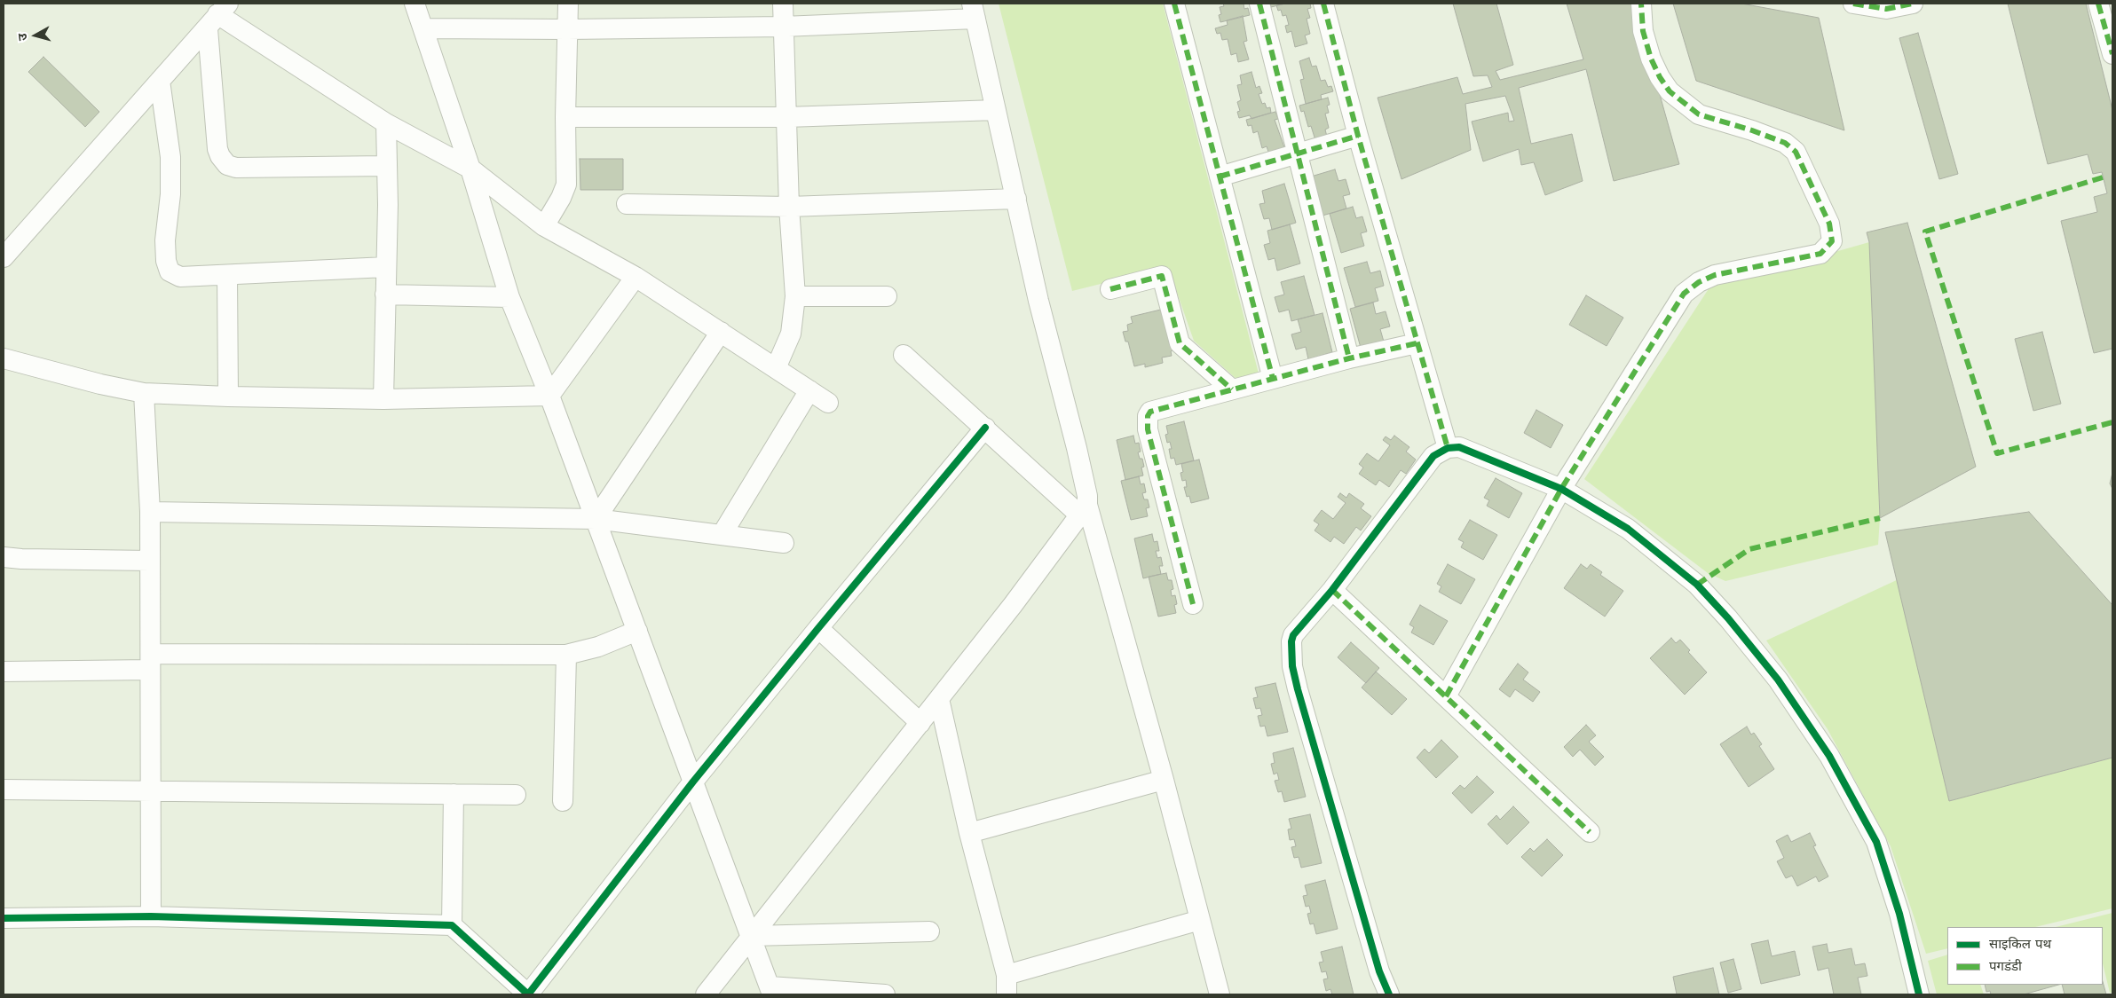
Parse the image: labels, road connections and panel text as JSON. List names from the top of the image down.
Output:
{
  "legend": ["साइकिल पथ", "पगडंडी"],
  "north": "left"
}
